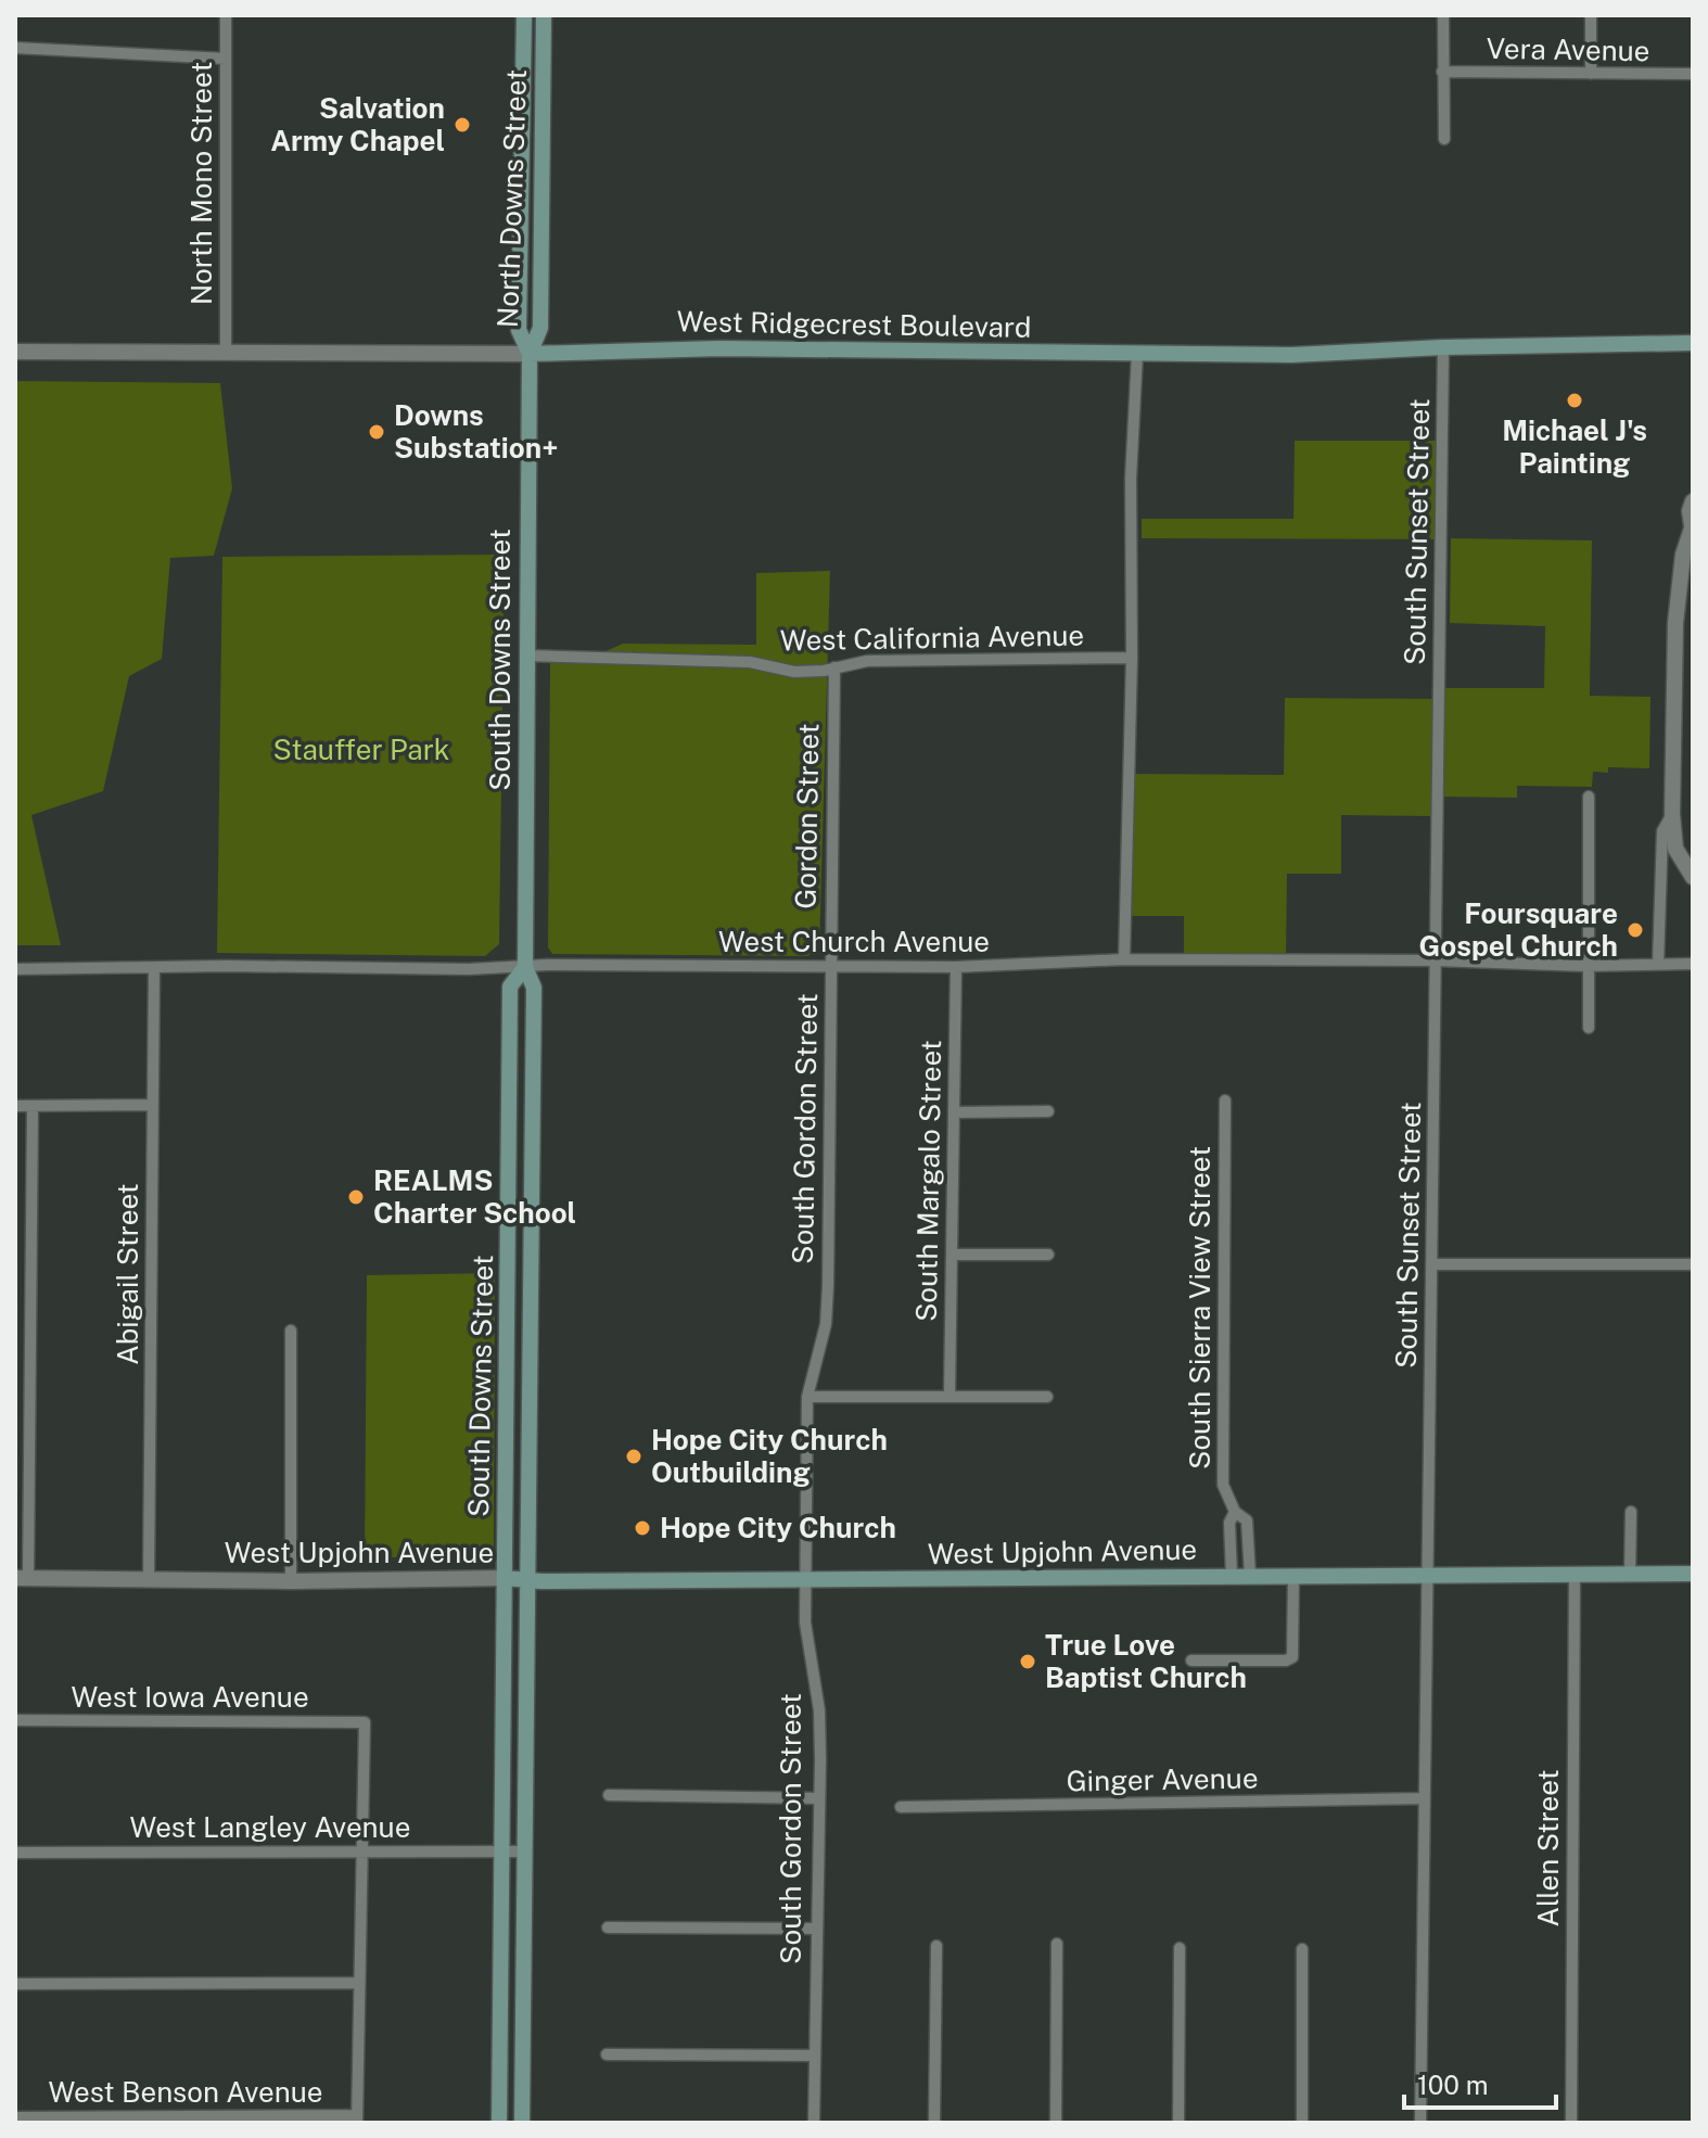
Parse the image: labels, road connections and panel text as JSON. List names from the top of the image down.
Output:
{
  "streets": {
    "main road": [
      "North Downs Street",
      "West Ridgecrest Boulevard",
      "South Downs Street",
      "West Upjohn Avenue"
    ],
    "street": [
      "Vera Avenue",
      "North Mono Street",
      "South Sunset Street",
      "West California Avenue",
      "Gordon Street",
      "West Church Avenue",
      "South Gordon Street",
      "South Margalo Street",
      "Abigail Street",
      "South Sierra View Street",
      "West Iowa Avenue",
      "Ginger Avenue",
      "West Langley Avenue",
      "Allen Street",
      "West Benson Avenue"
    ]
  },
  "crossings": [
    ["North Mono Street", "West Ridgecrest Boulevard"],
    ["North Downs Street", "West Ridgecrest Boulevard"],
    ["North Downs Street", "South Downs Street"],
    ["West Ridgecrest Boulevard", "South Sunset Street"],
    ["West Ridgecrest Boulevard", "South Downs Street"],
    ["South Sunset Street", "West Church Avenue"],
    ["South Sunset Street", "West Upjohn Avenue"],
    ["South Sunset Street", "Ginger Avenue"],
    ["West California Avenue", "South Downs Street"],
    ["West California Avenue", "Gordon Street"],
    ["South Downs Street", "West Church Avenue"],
    ["South Downs Street", "West Upjohn Avenue"],
    ["South Downs Street", "West Langley Avenue"],
    ["Gordon Street", "West Church Avenue"],
    ["Gordon Street", "South Gordon Street"],
    ["West Church Avenue", "South Gordon Street"],
    ["West Church Avenue", "South Margalo Street"],
    ["West Church Avenue", "Abigail Street"],
    ["South Gordon Street", "West Upjohn Avenue"],
    ["Abigail Street", "West Upjohn Avenue"],
    ["South Sierra View Street", "West Upjohn Avenue"],
    ["West Upjohn Avenue", "Allen Street"],
    ["West Iowa Avenue", "West Langley Avenue"]
  ],
  "parks": ["Stauffer Park"],
  "places": [
    "Salvation Army Chapel",
    "Michael J's Painting",
    "Downs Substation+",
    "Foursquare Gospel Church",
    "REALMS Charter School",
    "Hope City Church Outbuilding",
    "Hope City Church",
    "True Love Baptist Church"
  ],
  "scale_bar": "100 m"
}
